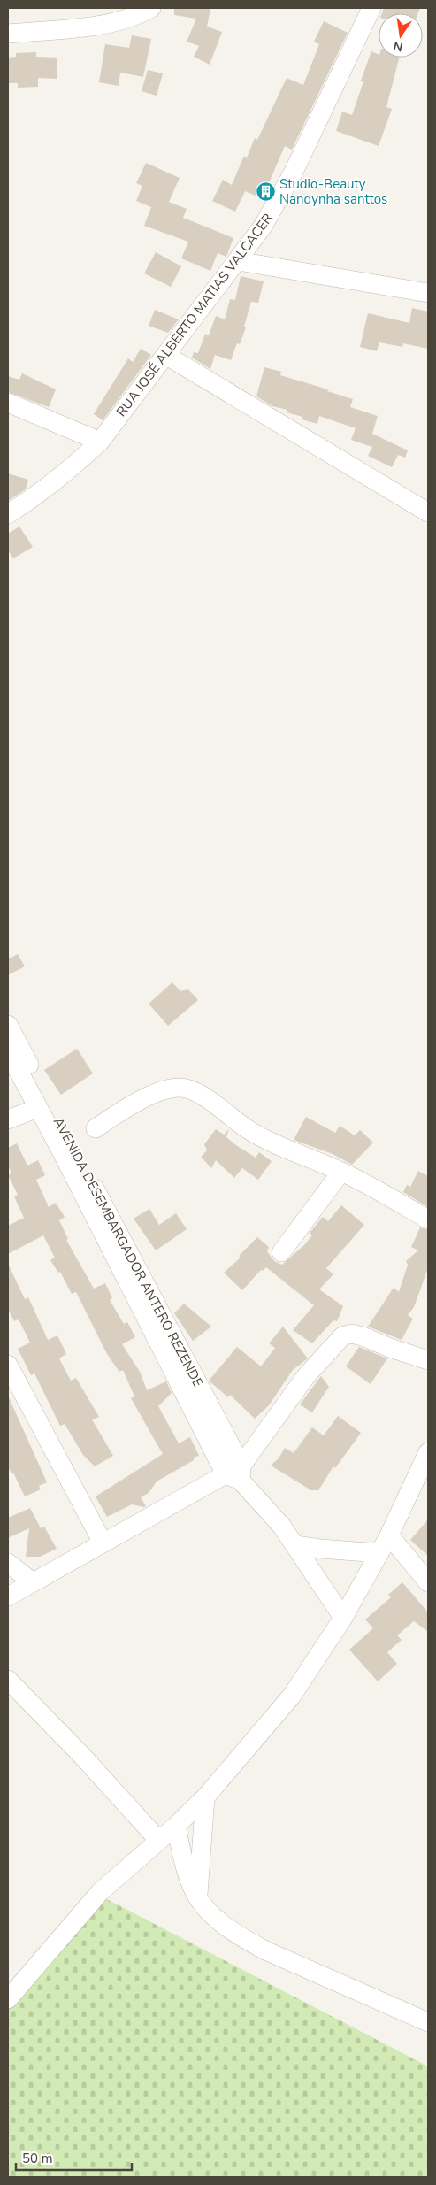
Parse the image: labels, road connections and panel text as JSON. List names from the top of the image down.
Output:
{
  "streets": {
    "street": ["RUA JOSÉ ALBERTO MATIAS VALCACER", "AVENIDA DESEMBARGADOR ANTERO REZENDE"]
  },
  "places": {
    "building": ["Studio-Beauty Nandynha santtos"]
  },
  "scale_bar": "50 m",
  "north": "bottom"
}
